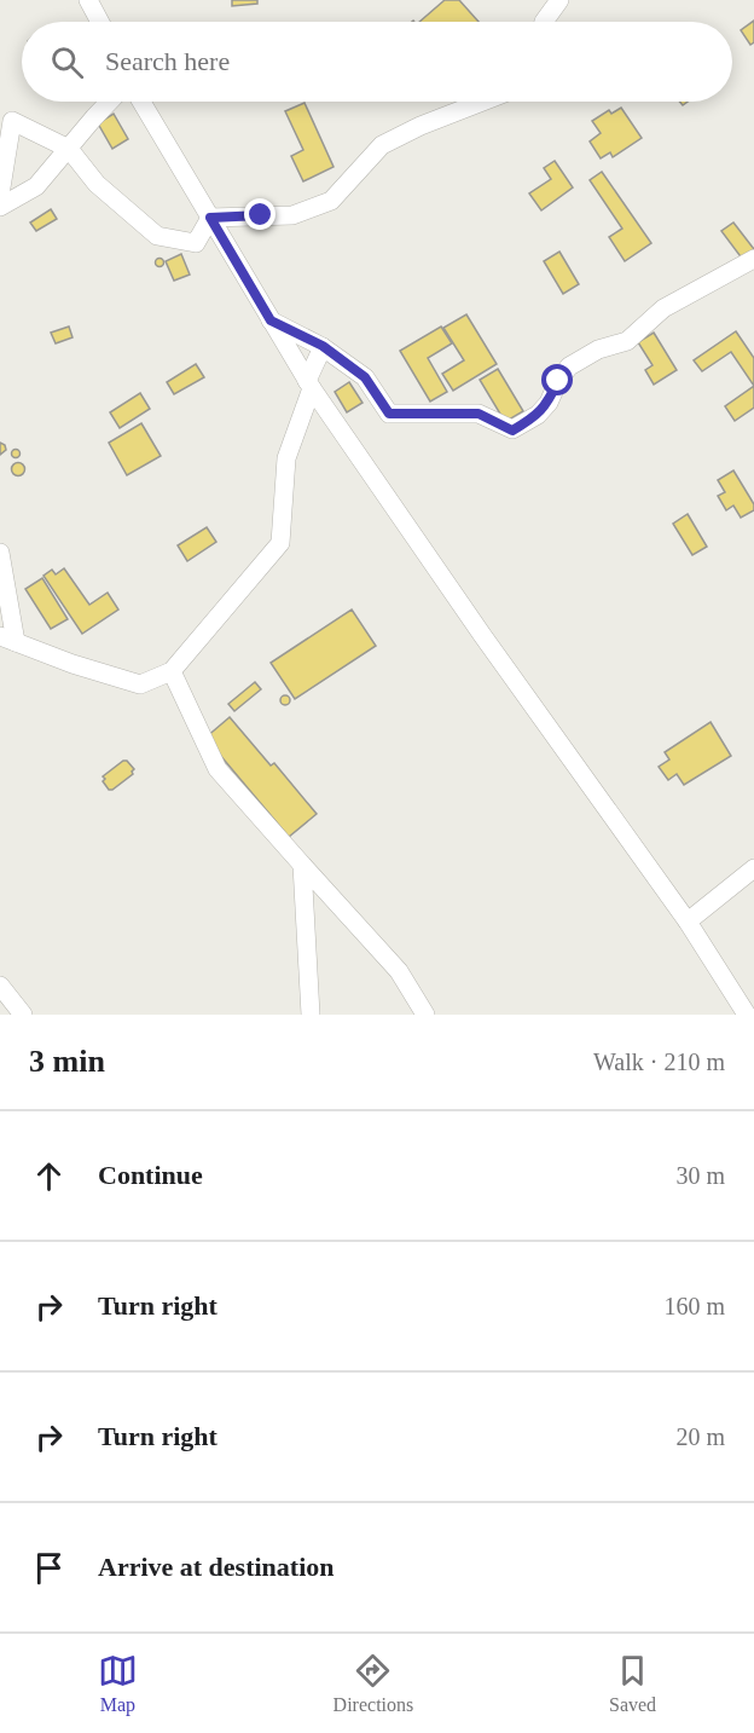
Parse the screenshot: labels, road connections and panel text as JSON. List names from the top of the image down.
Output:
{
  "page": {
    "search": "Search here",
    "heading": ["3 min", "Walk · 210 m"],
    "list": [
      ["Continue", "30 m"],
      ["Turn right", "160 m"],
      ["Turn right", "20 m"],
      "Arrive at destination"
    ],
    "nav": ["Map", "Directions", "Saved"]
  }
}
